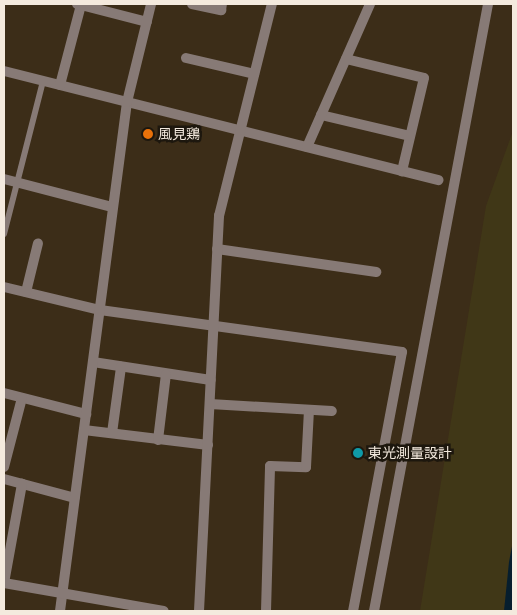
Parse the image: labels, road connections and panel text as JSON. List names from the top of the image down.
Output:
{
  "places": ["風見鶏", "東光測量設計"]
}
